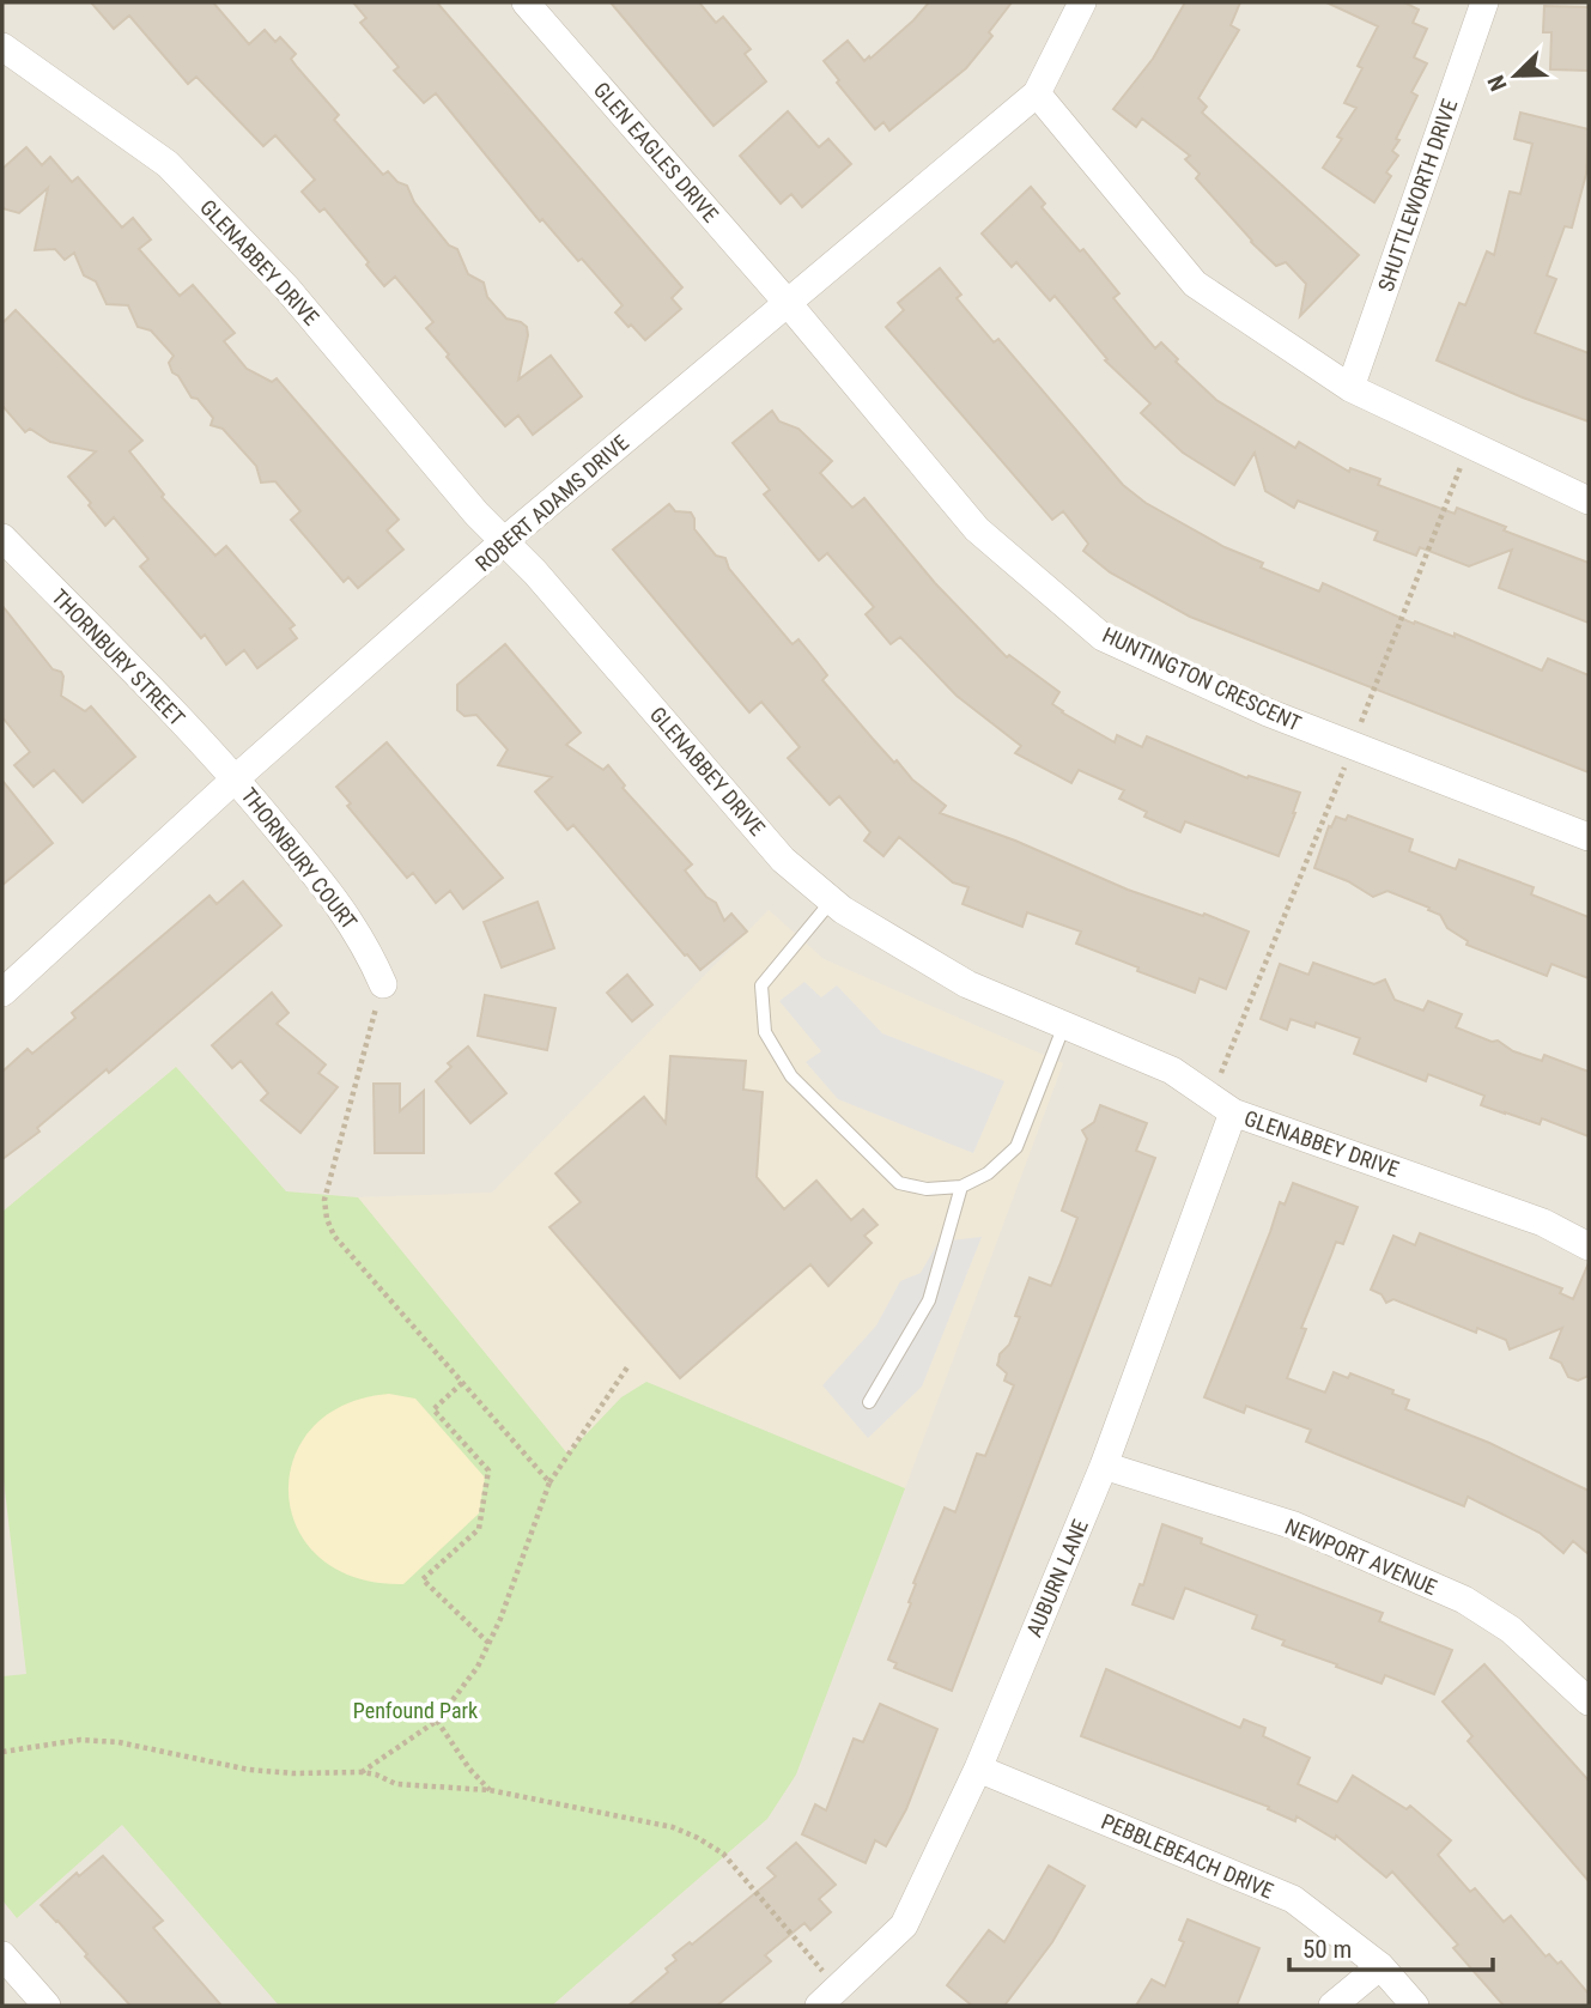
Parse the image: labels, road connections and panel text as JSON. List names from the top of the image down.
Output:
{
  "streets": {
    "street": [
      "GLEN EAGLES DRIVE",
      "SHUTTLEWORTH DRIVE",
      "GLENABBEY DRIVE",
      "ROBERT ADAMS DRIVE",
      "THORNBURY STREET",
      "HUNTINGTON CRESCENT",
      "THORNBURY COURT",
      "NEWPORT AVENUE",
      "AUBURN LANE",
      "PEBBLEBEACH DRIVE"
    ]
  },
  "crossings": [
    ["GLEN EAGLES DRIVE", "ROBERT ADAMS DRIVE"],
    ["GLEN EAGLES DRIVE", "HUNTINGTON CRESCENT"],
    ["GLENABBEY DRIVE", "ROBERT ADAMS DRIVE"],
    ["GLENABBEY DRIVE", "AUBURN LANE"],
    ["ROBERT ADAMS DRIVE", "THORNBURY STREET"],
    ["ROBERT ADAMS DRIVE", "HUNTINGTON CRESCENT"],
    ["ROBERT ADAMS DRIVE", "THORNBURY COURT"],
    ["THORNBURY STREET", "THORNBURY COURT"],
    ["NEWPORT AVENUE", "AUBURN LANE"],
    ["AUBURN LANE", "PEBBLEBEACH DRIVE"]
  ],
  "parks": ["Penfound Park"],
  "scale_bar": "50 m",
  "north": "bottom left"
}
